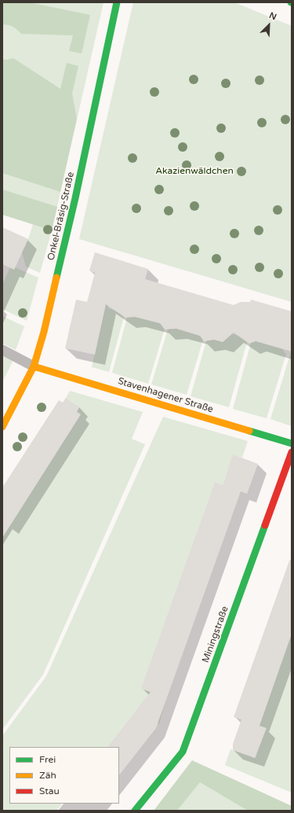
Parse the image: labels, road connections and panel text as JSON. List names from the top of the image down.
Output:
{
  "streets": {
    "street": ["Onkel-Bräsig-Straße", "Stavenhagener Straße", "Miningstraße"]
  },
  "crossings": [
    ["Onkel-Bräsig-Straße", "Stavenhagener Straße"]
  ],
  "parks": ["Akazienwäldchen"],
  "legend": ["Frei", "Zäh", "Stau"],
  "north": "top right"
}
